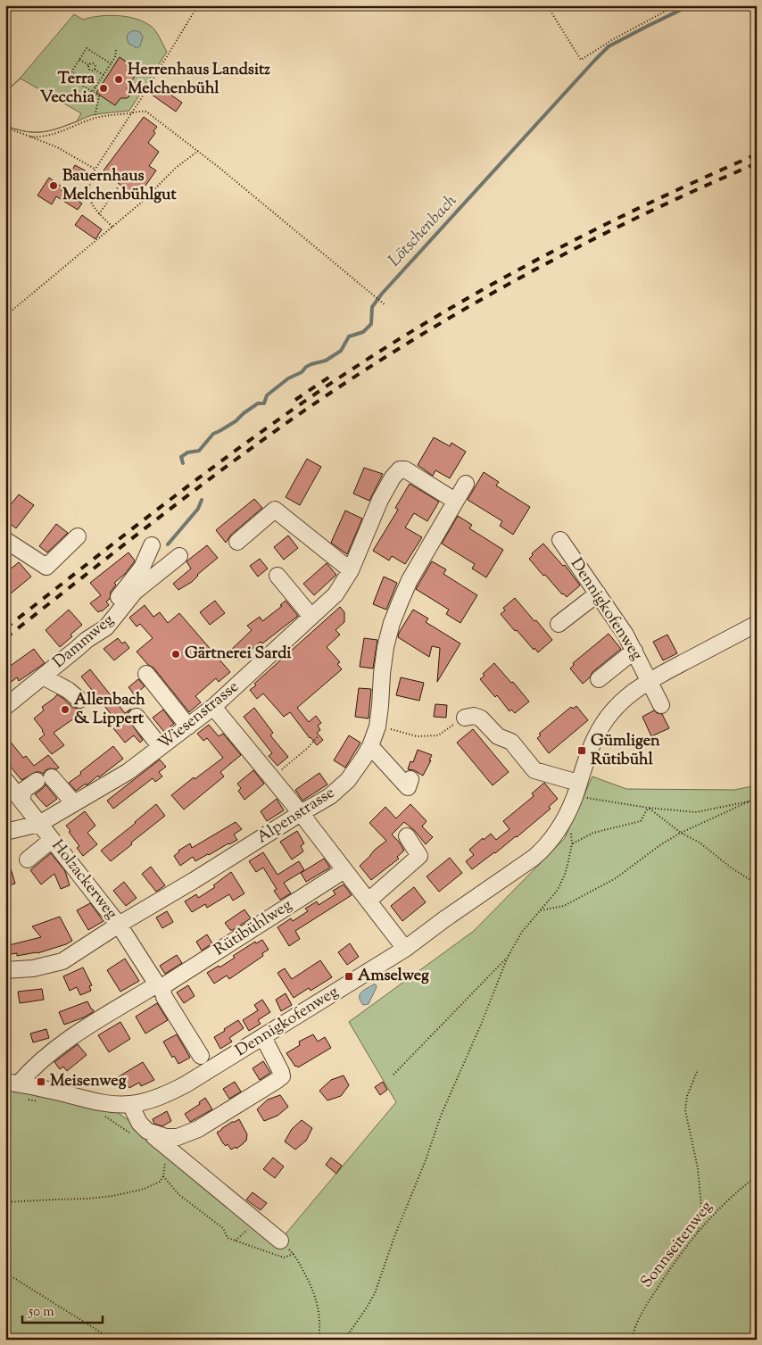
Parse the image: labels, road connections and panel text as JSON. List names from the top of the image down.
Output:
{
  "streets": {
    "street": [
      "Dennigkofenweg",
      "Dammweg",
      "Wiesenstrasse",
      "Alpenstrasse",
      "Holzackerweg",
      "Rütibühlweg"
    ],
    "path": ["Sonnseitenweg"]
  },
  "crossings": [
    ["Wiesenstrasse", "Alpenstrasse"],
    ["Wiesenstrasse", "Holzackerweg"],
    ["Alpenstrasse", "Holzackerweg"],
    ["Holzackerweg", "Rütibühlweg"]
  ],
  "water": ["Lötschenbach"],
  "places": {
    "other": [
      "Herrenhaus Landsitz Melchenbühl",
      "Terra Vecchia",
      "Bauernhaus Melchenbühlgut",
      "Gärtnerei Sardi",
      "Allenbach & Lippert"
    ],
    "transit": ["Gümligen Rütibühl", "Amselweg", "Meisenweg"]
  },
  "scale_bar": "50 m"
}
